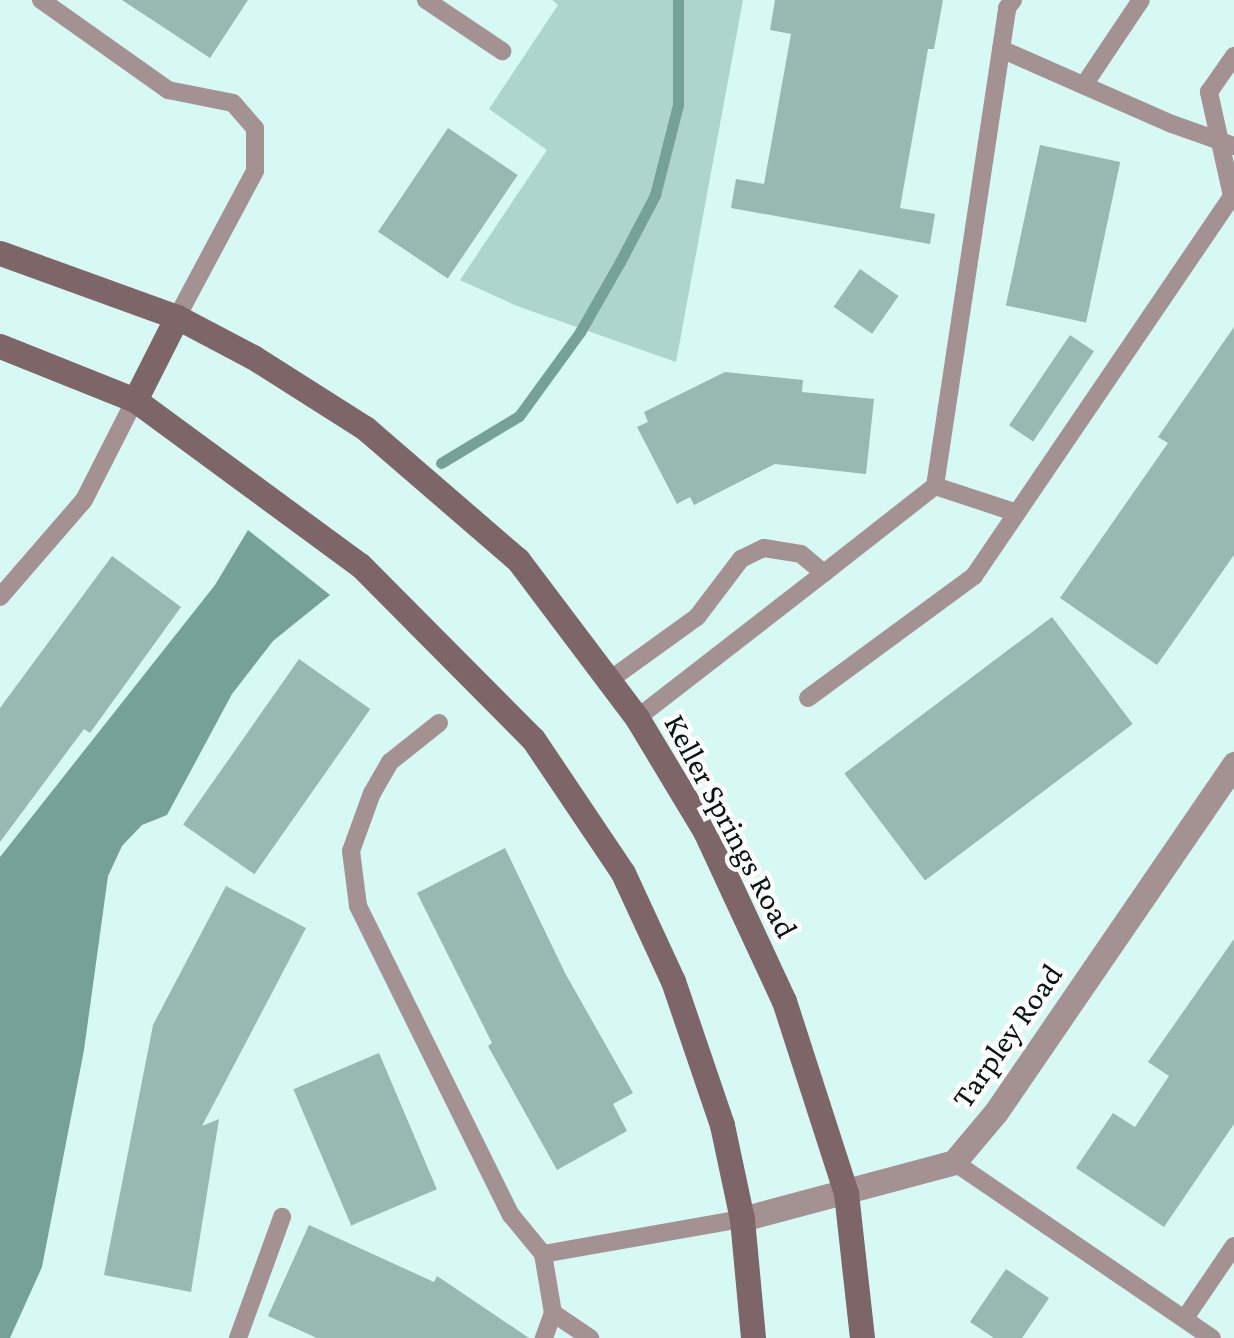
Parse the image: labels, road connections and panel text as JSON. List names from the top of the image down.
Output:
{
  "streets": {
    "main road": ["Keller Springs Road"],
    "street": ["Tarpley Road"]
  }
}
